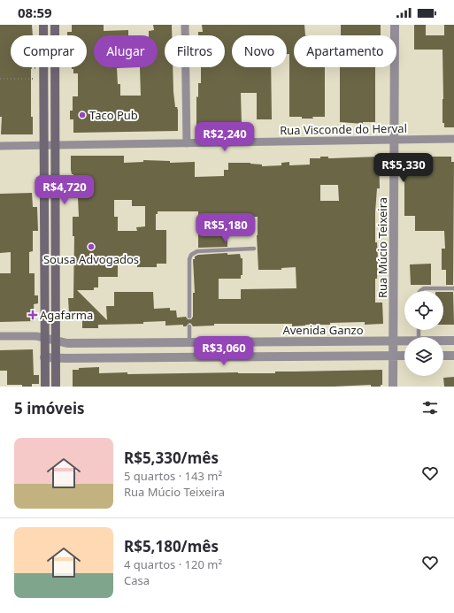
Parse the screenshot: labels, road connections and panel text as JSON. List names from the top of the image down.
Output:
{
  "streets": {
    "street": ["Rua Visconde do Herval", "Rua Múcio Teixeira", "Avenida Ganzo"]
  },
  "crossings": [
    ["Rua Visconde do Herval", "Rua Múcio Teixeira"],
    ["Rua Múcio Teixeira", "Avenida Ganzo"]
  ],
  "places": {
    "other": ["Taco Pub", "Sousa Advogados"],
    "health": ["Agafarma"]
  },
  "page": {
    "status": "08:59",
    "chip": [
      "Comprar",
      "Alugar",
      "Filtros",
      "Novo",
      "Apartamento"
    ],
    "price": [
      "R$2,240",
      "R$5,330",
      "R$4,720",
      "R$5,180",
      "R$3,060"
    ],
    "heading": "5 imóveis",
    "list": [
      {
        "name": "R$5,330/mês",
        "note": "5 quartos · 143 m² · Rua Múcio Teixeira"
      },
      {
        "name": "R$5,180/mês",
        "note": "4 quartos · 120 m² · Casa"
      }
    ]
  }
}
